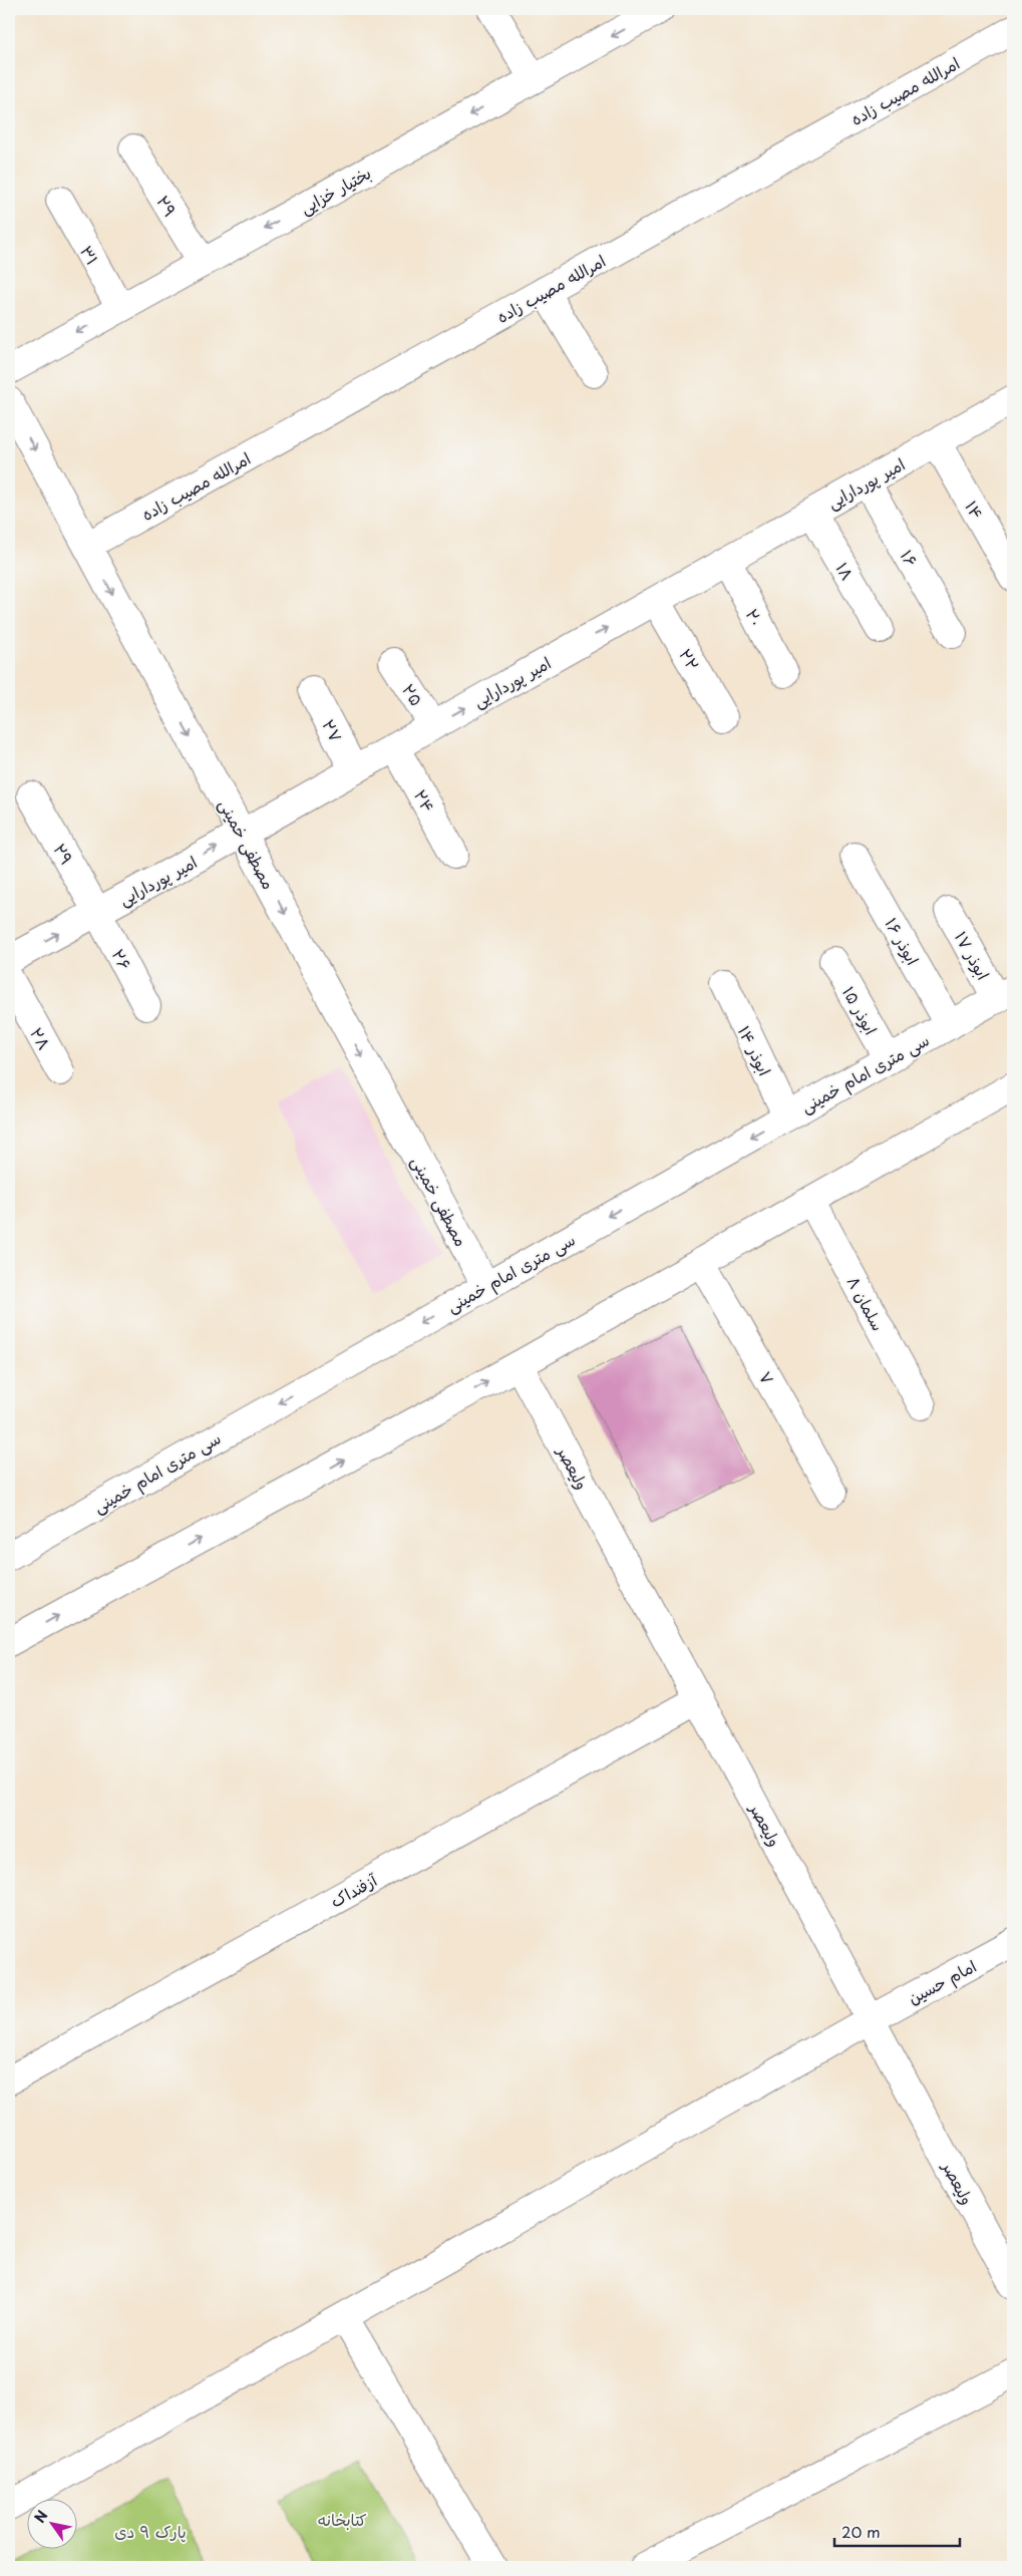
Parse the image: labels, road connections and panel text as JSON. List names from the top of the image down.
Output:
{
  "streets": {
    "street": [
      "امرالله مصیب زاده",
      "بختیار خزایی",
      "۲۹",
      "۳۱",
      "امیر پوردارایی",
      "۱۴",
      "۱۶",
      "۱۸",
      "۲۰",
      "۲۲",
      "۲۵",
      "۲۷",
      "۲۴",
      "مصطفی خمینی",
      "ابوذر ۱۶",
      "ابوذر ۱۷",
      "۲۶",
      "ابوذر ۱۵",
      "۲۸",
      "ابوذر ۱۴",
      "سی متری امام خمینی",
      "سلمان ۸",
      "۷",
      "وليعصر",
      "آزفنداک",
      "امام حسین"
    ]
  },
  "crossings": [
    ["امرالله مصیب زاده", "مصطفی خمینی"],
    ["بختیار خزایی", "۲۹"],
    ["بختیار خزایی", "۳۱"],
    ["۲۹", "امیر پوردارایی"],
    ["۲۹", "۲۶"],
    ["امیر پوردارایی", "۱۴"],
    ["امیر پوردارایی", "۱۶"],
    ["امیر پوردارایی", "۱۸"],
    ["امیر پوردارایی", "۲۰"],
    ["امیر پوردارایی", "۲۲"],
    ["امیر پوردارایی", "۲۵"],
    ["امیر پوردارایی", "۲۷"],
    ["امیر پوردارایی", "۲۴"],
    ["امیر پوردارایی", "مصطفی خمینی"],
    ["امیر پوردارایی", "۲۶"],
    ["مصطفی خمینی", "سی متری امام خمینی"],
    ["ابوذر ۱۶", "سی متری امام خمینی"],
    ["ابوذر ۱۷", "سی متری امام خمینی"],
    ["ابوذر ۱۵", "سی متری امام خمینی"],
    ["ابوذر ۱۴", "سی متری امام خمینی"],
    ["وليعصر", "آزفنداک"],
    ["وليعصر", "امام حسین"]
  ],
  "one_way": ["بختیار خزایی", "امیر پوردارایی", "مصطفی خمینی"],
  "parks": ["کتابخانه", "پارک ۹ دی"],
  "scale_bar": "20 m",
  "north": "top left"
}
